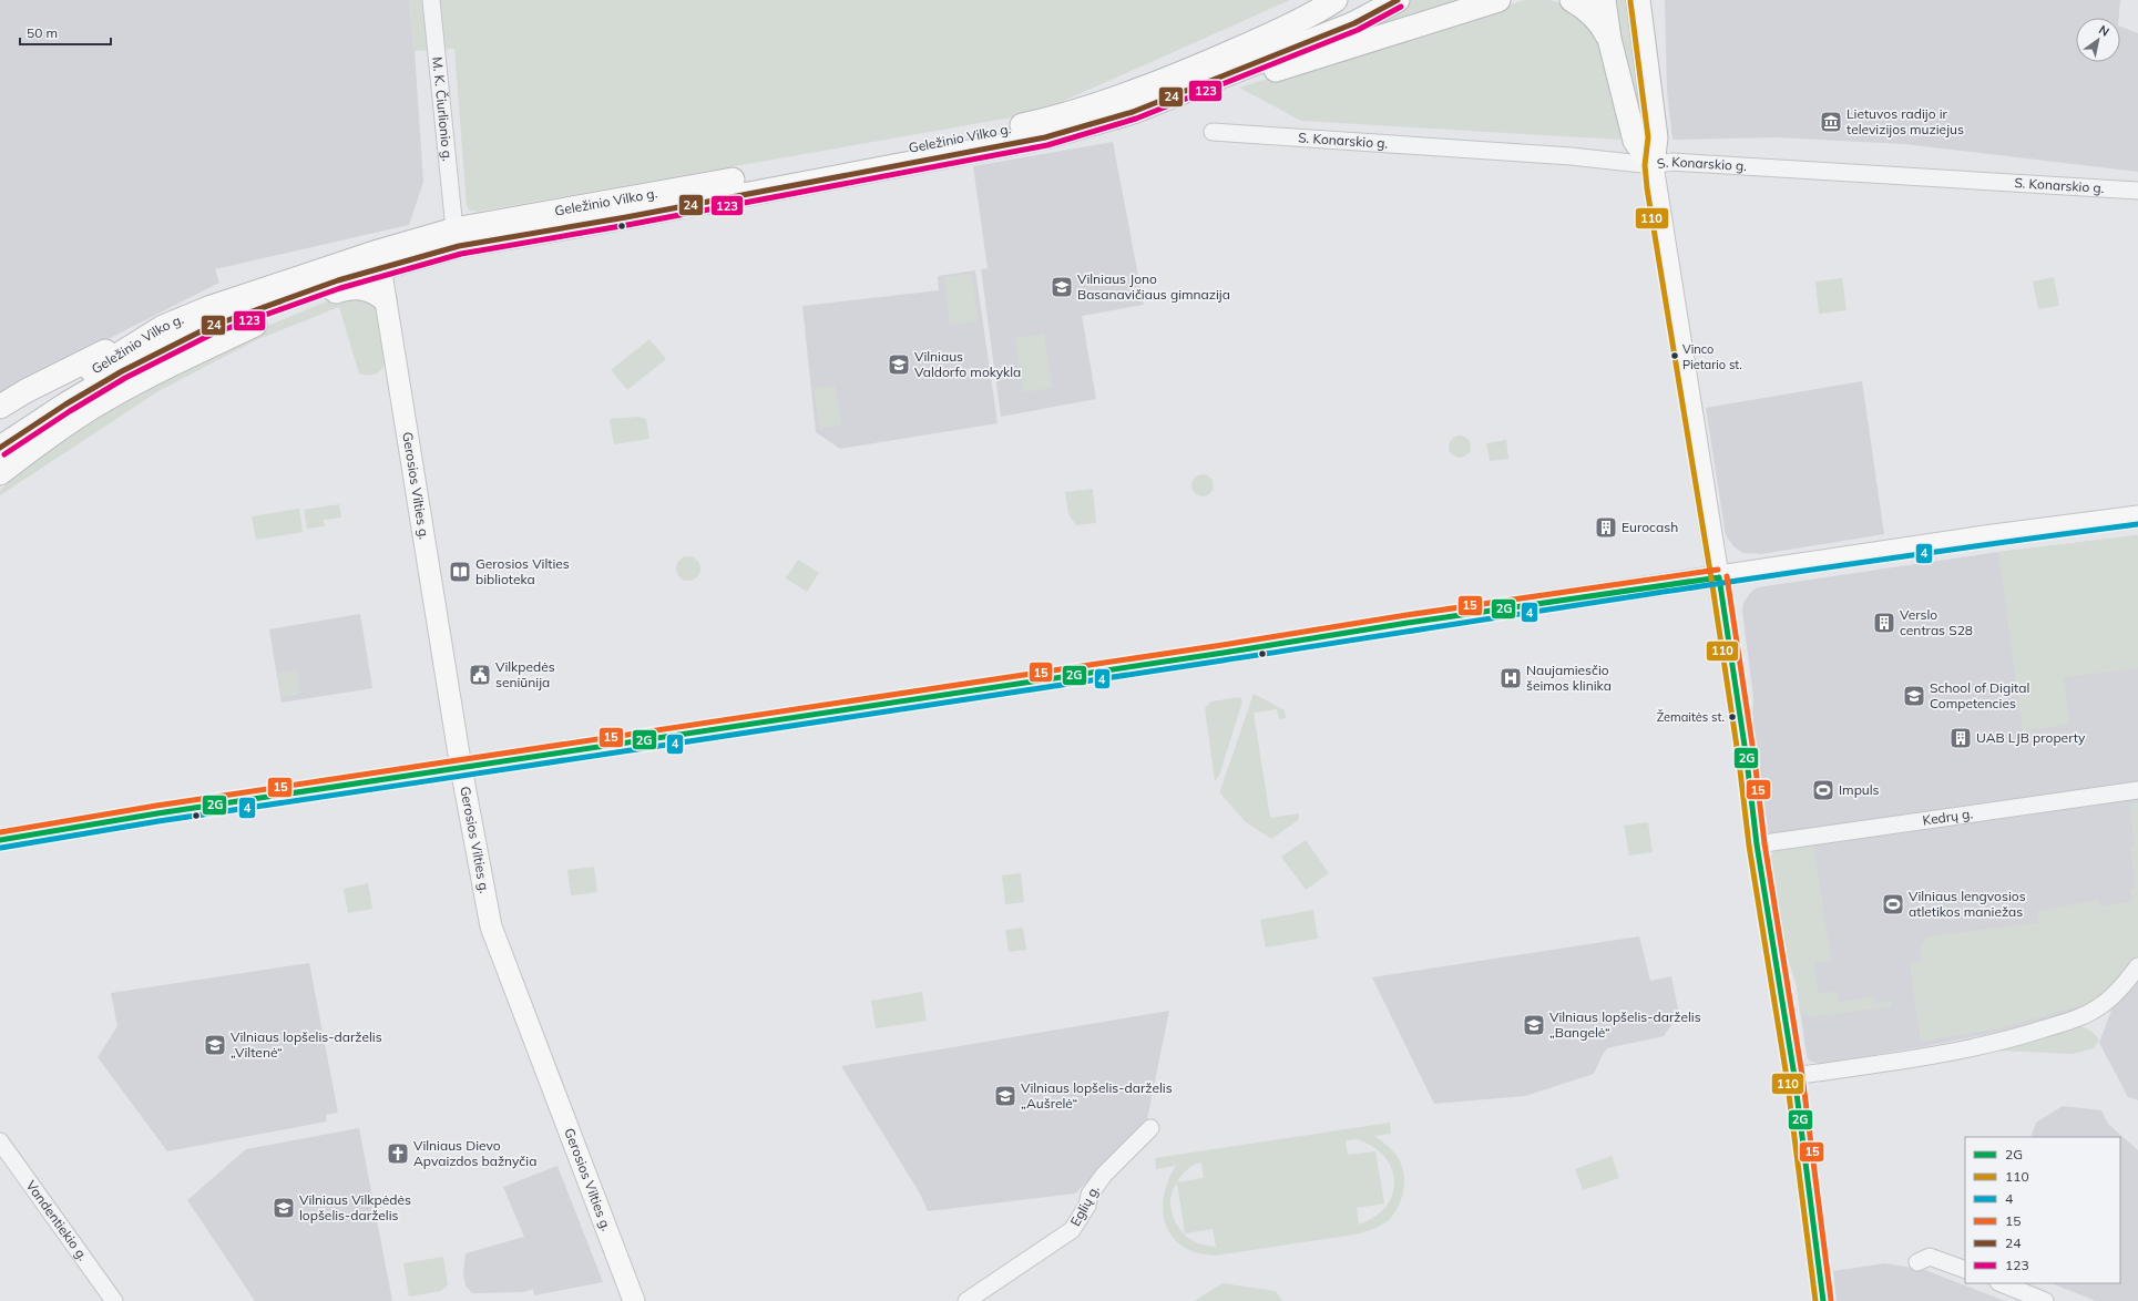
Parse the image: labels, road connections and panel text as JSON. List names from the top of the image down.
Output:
{
  "streets": {
    "highway": ["Geležinio Vilko g."],
    "main road": ["Gerosios Vilties g."],
    "street": [
      "M. K. Čiurlionio g.",
      "S. Konarskio g.",
      "Kedrų g.",
      "Eglių g.",
      "Vandentiekio g."
    ]
  },
  "crossings": [
    ["M. K. Čiurlionio g.", "Geležinio Vilko g."],
    ["Geležinio Vilko g.", "Gerosios Vilties g."]
  ],
  "places": {
    "museum": ["Lietuvos radijo ir televizijos muziejus"],
    "school or university": [
      "Vilniaus Jono Basanavičiaus gimnazija",
      "Vilniaus Valdorfo mokykla",
      "School of Digital Competencies",
      "Vilniaus lopšelis-darželis „Bangelė“",
      "Vilniaus lopšelis-darželis „Viltenė“",
      "Vilniaus lopšelis-darželis „Aušrelė“",
      "Vilniaus Vilkpėdės lopšelis-darželis"
    ],
    "other": ["Vinco Pietario st.", "Žemaitės st."],
    "building": ["Eurocash", "Verslo centras S28", "UAB LJB property"],
    "library": ["Gerosios Vilties biblioteka"],
    "public building": ["Vilkpedės seniūnija"],
    "hospital": ["Naujamiesčio šeimos klinika"],
    "sports": ["Impuls", "Vilniaus lengvosios atletikos maniežas"],
    "church": ["Vilniaus Dievo Apvaizdos bažnyčia"]
  },
  "lines": [
    "transit line 24",
    "transit line 110",
    "transit line 123",
    "transit line 4",
    "transit line 15",
    "transit line 2G"
  ],
  "legend": [
    "2G",
    "110",
    "4",
    "15",
    "24",
    "123"
  ],
  "scale_bar": "50 m",
  "north": "top right"
}
